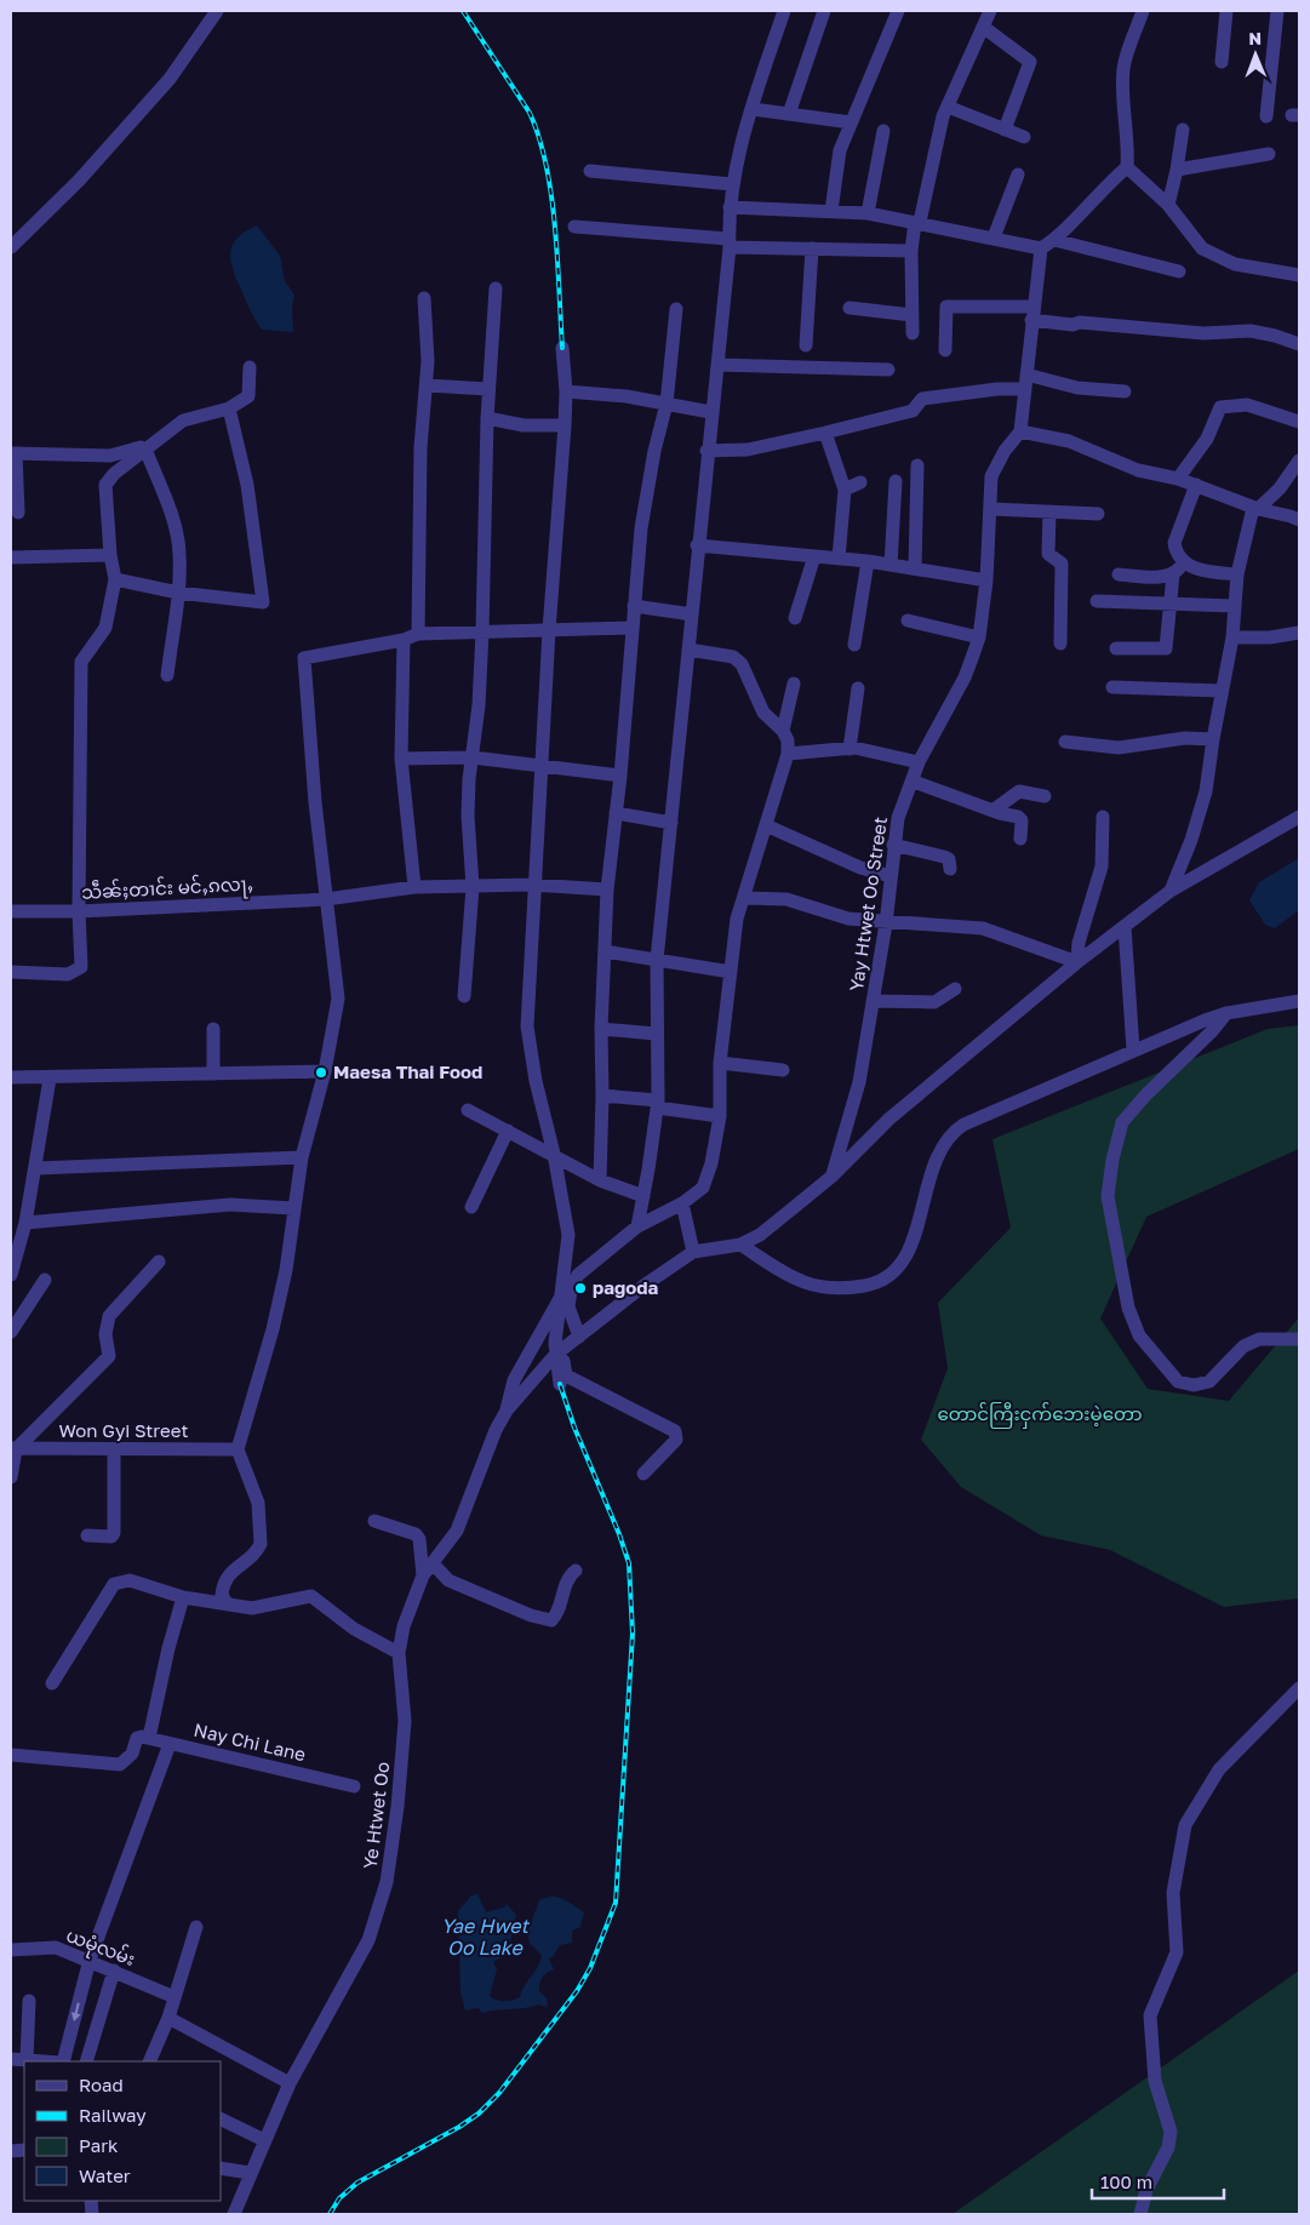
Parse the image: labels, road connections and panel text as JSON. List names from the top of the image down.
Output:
{
  "streets": {
    "street": [
      "သဵၼ်ႈတၢင်း မင်ႇၵလႃႇ",
      "Yay Htwet Oo Street",
      "Won Gyi Street",
      "Nay Chi Lane",
      "Ye Htwet Oo",
      "ယမုံလမ်း"
    ]
  },
  "water": ["Yae Hwet Oo Lake"],
  "parks": ["တောင်ကြီးငှက်ဘေးမဲ့တော"],
  "places": ["Maesa Thai Food", "pagoda"],
  "legend": [
    "Road",
    "Railway",
    "Park",
    "Water"
  ],
  "scale_bar": "100 m",
  "north": "top"
}
